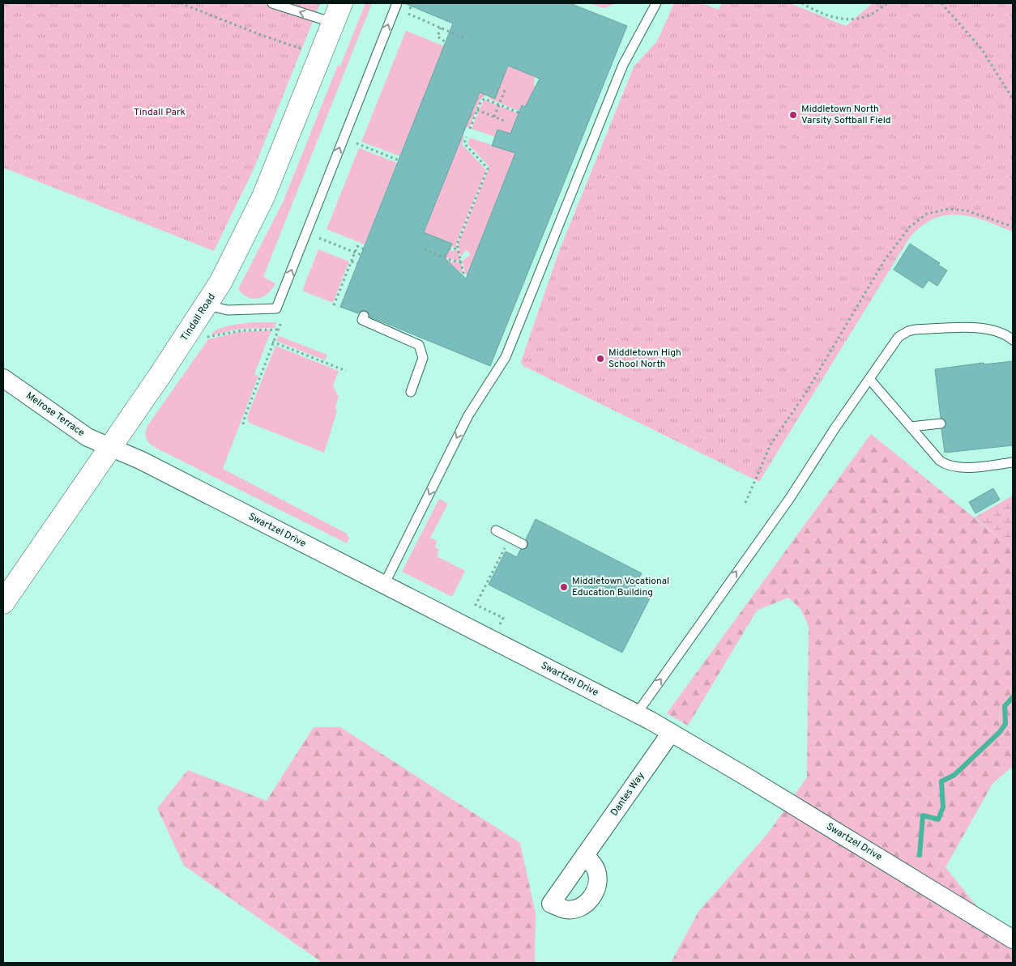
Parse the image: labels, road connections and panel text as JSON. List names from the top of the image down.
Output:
{
  "streets": {
    "street": [
      "Tindall Road",
      "Melrose Terrace",
      "Swartzel Drive",
      "Dantes Way"
    ]
  },
  "crossings": [
    ["Tindall Road", "Melrose Terrace"],
    ["Tindall Road", "Swartzel Drive"],
    ["Melrose Terrace", "Swartzel Drive"],
    ["Swartzel Drive", "Dantes Way"]
  ],
  "parks": ["Tindall Park"],
  "places": ["Middletown North Varsity Softball Field", "Middletown High School North", "Middletown Vocational Education Building"]
}
